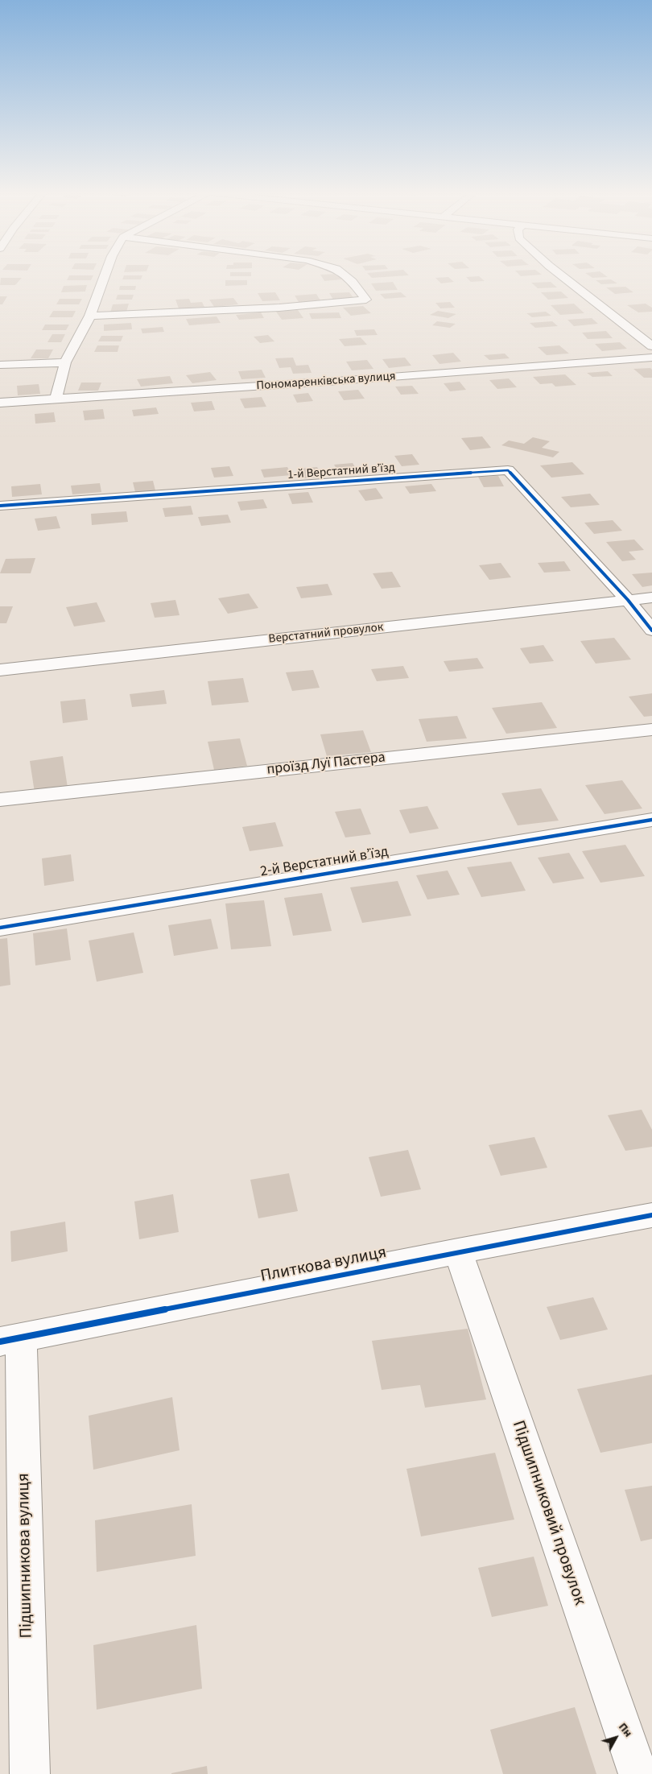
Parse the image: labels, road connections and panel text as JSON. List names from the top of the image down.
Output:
{
  "streets": {
    "street": [
      "Пономаренківська вулиця",
      "1-й Верстатний в’їзд",
      "Верстатний провулок",
      "проїзд Луї Пастера",
      "2-й Верстатний в’їзд",
      "Плиткова вулиця",
      "Підшипниковий провулок",
      "Підшипникова вулиця"
    ]
  },
  "crossings": [
    ["1-й Верстатний в’їзд", "Верстатний провулок"],
    ["Плиткова вулиця", "Підшипниковий провулок"],
    ["Плиткова вулиця", "Підшипникова вулиця"]
  ],
  "north": "top right"
}
